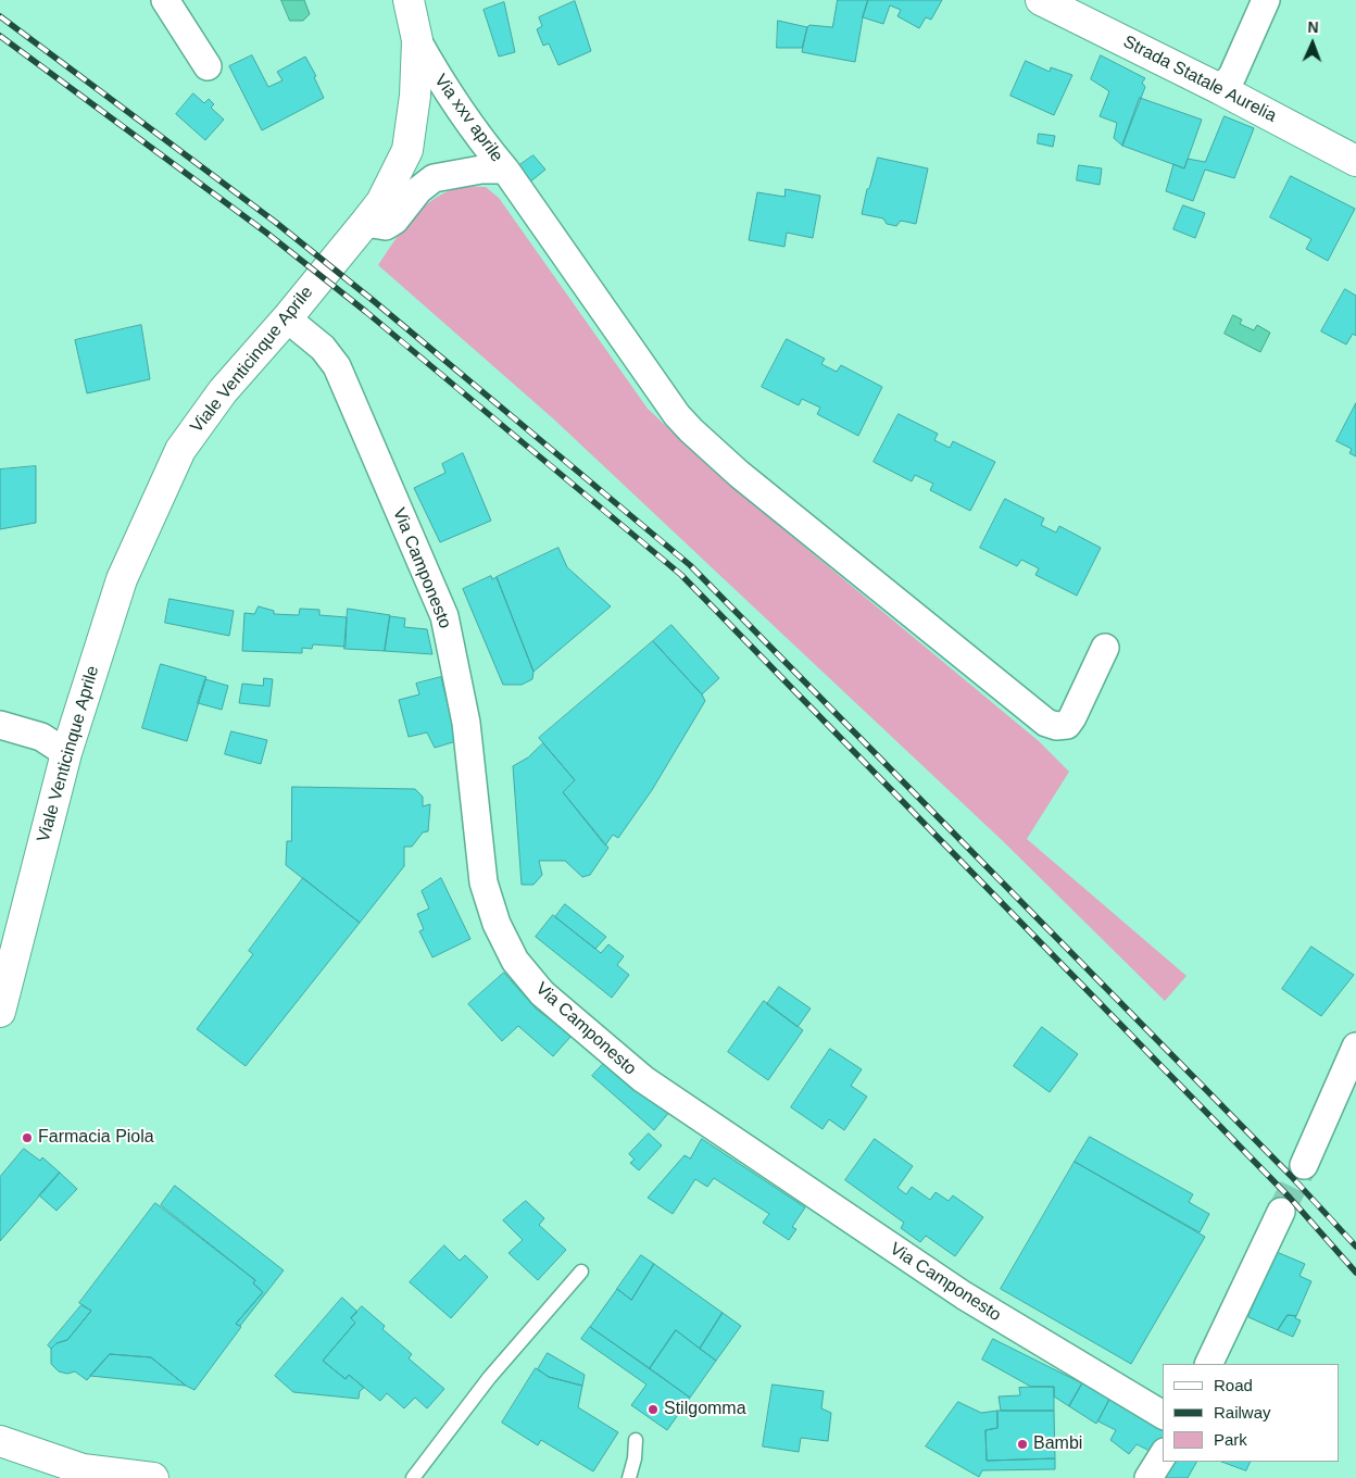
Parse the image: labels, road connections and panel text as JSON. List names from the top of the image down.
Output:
{
  "streets": {
    "main road": ["Strada Statale Aurelia", "Viale Venticinque Aprile"],
    "street": ["Via xxv aprile", "Via Camponesto"]
  },
  "crossings": [
    ["Via xxv aprile", "Viale Venticinque Aprile"],
    ["Viale Venticinque Aprile", "Via Camponesto"]
  ],
  "places": ["Farmacia Piola", "Stilgomma", "Bambi"],
  "legend": ["Road", "Railway", "Park"],
  "north": "top"
}
